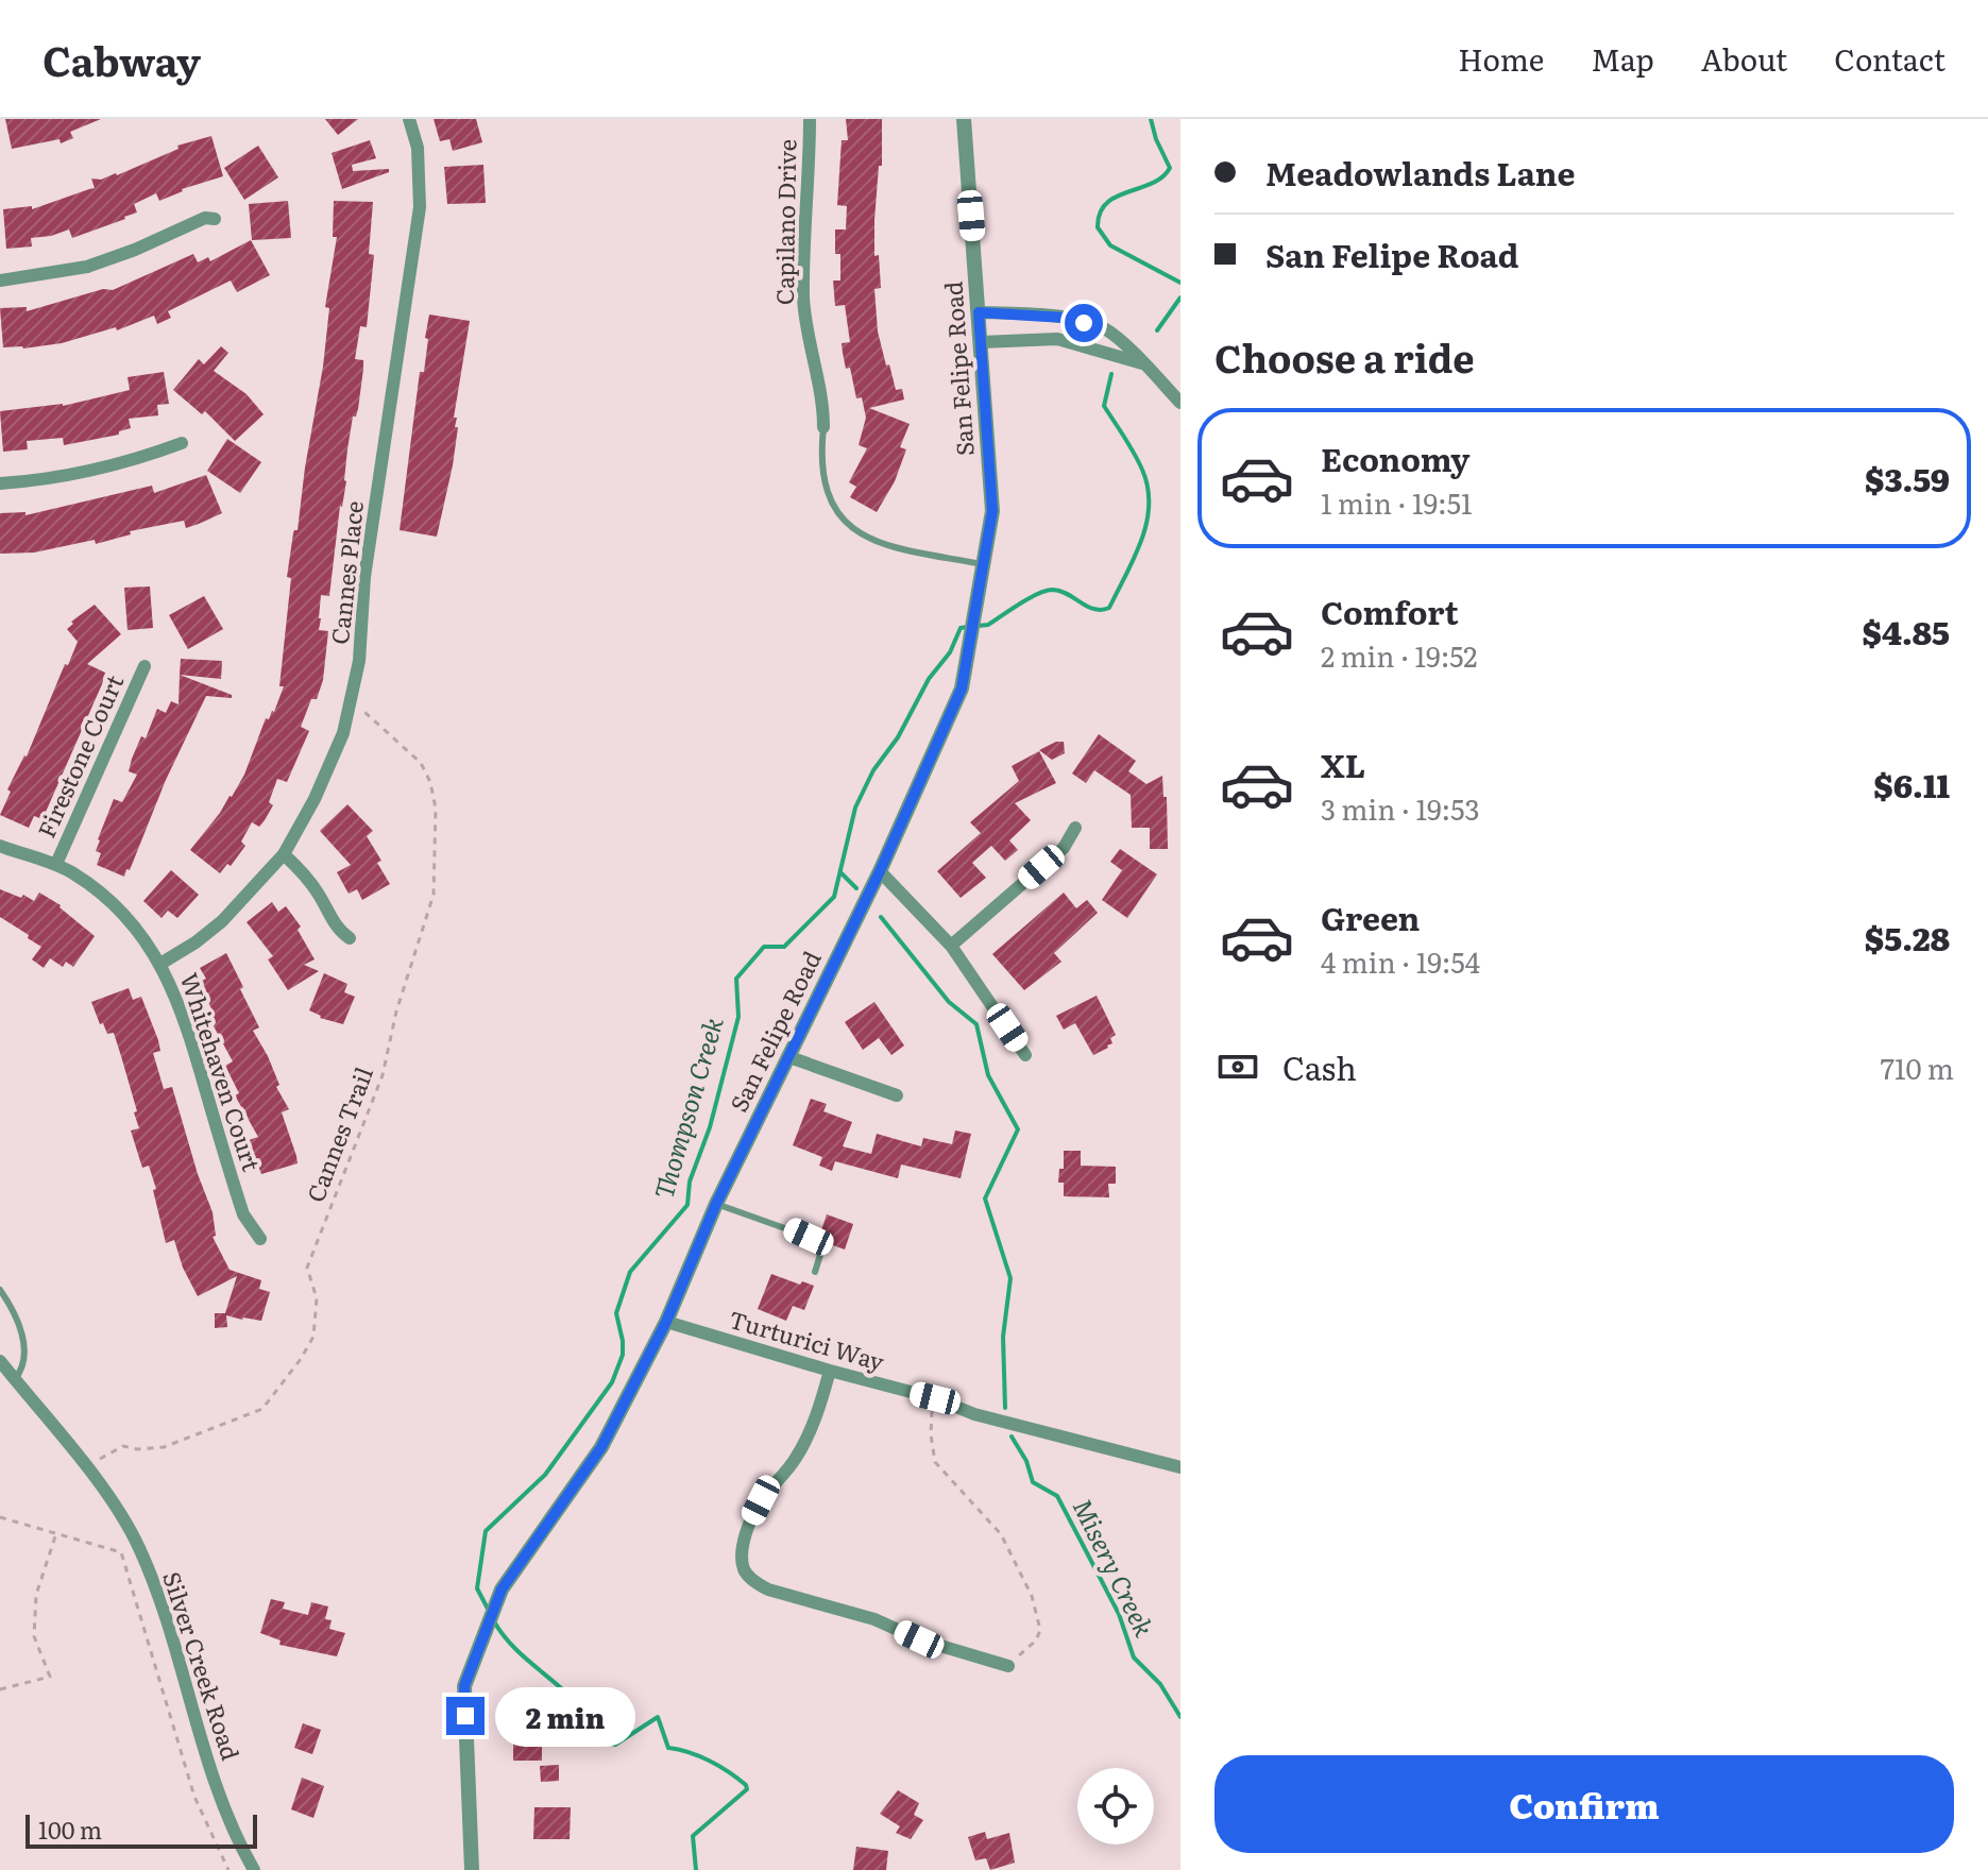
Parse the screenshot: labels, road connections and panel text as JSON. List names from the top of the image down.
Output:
{
  "streets": {
    "street": [
      "Capilano Drive",
      "San Felipe Road",
      "Cannes Place",
      "Firestone Court",
      "Whitehaven Court",
      "Turturici Way",
      "Silver Creek Road"
    ],
    "path": ["Cannes Trail"]
  },
  "crossings": [
    ["San Felipe Road", "Turturici Way"],
    ["Cannes Place", "Whitehaven Court"],
    ["Cannes Place", "Cannes Trail"],
    ["Firestone Court", "Whitehaven Court"],
    ["Cannes Trail", "Silver Creek Road"]
  ],
  "water": ["Thompson Creek", "Misery Creek"],
  "scale_bar": "100 m",
  "page": {
    "header": "Cabway",
    "nav": [
      "Home",
      "Map",
      "About",
      "Contact"
    ],
    "banner": ["Meadowlands Lane", "San Felipe Road"],
    "heading": "Choose a ride",
    "list": [
      {
        "name": "Economy",
        "note": "1 min · 19:51",
        "value": "$3.59"
      },
      {
        "name": "Comfort",
        "note": "2 min · 19:52",
        "value": "$4.85"
      },
      {
        "name": "XL",
        "note": "3 min · 19:53",
        "value": "$6.11"
      },
      {
        "name": "Green",
        "note": "4 min · 19:54",
        "value": "$5.28"
      }
    ],
    "pay": ["Cash", "710 m"],
    "bubble": "2 min",
    "buttons": "Confirm",
    "scale": "100 m"
  }
}
